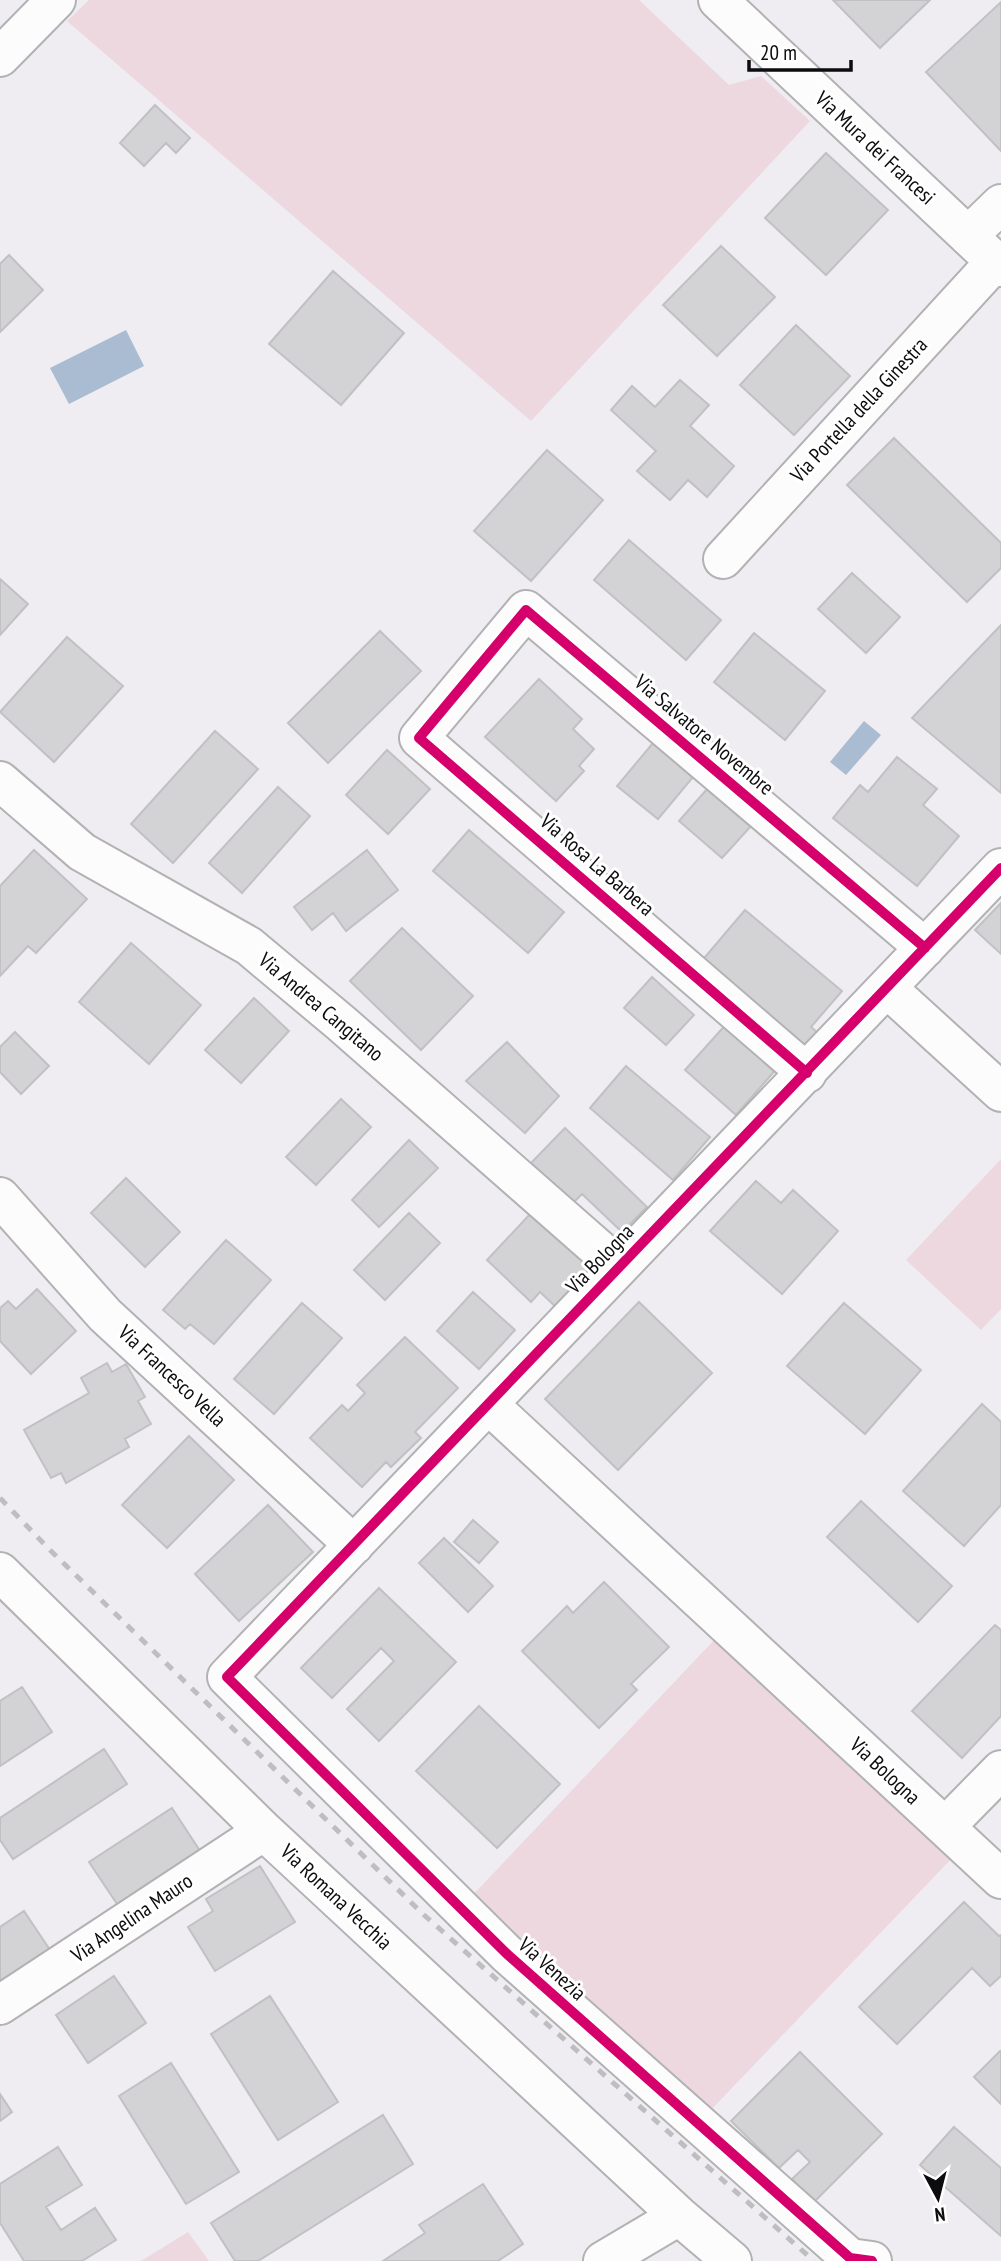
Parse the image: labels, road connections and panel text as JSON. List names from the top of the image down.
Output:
{
  "streets": {
    "street": [
      "Via Mura dei Francesi",
      "Via Portella della Ginestra",
      "Via Salvatore Novembre",
      "Via Rosa La Barbera",
      "Via Andrea Cangitano",
      "Via Bologna",
      "Via Francesco Vella",
      "Via Romana Vecchia",
      "Via Angelina Mauro",
      "Via Venezia"
    ]
  },
  "crossings": [
    ["Via Mura dei Francesi", "Via Portella della Ginestra"],
    ["Via Salvatore Novembre", "Via Rosa La Barbera"],
    ["Via Salvatore Novembre", "Via Bologna"],
    ["Via Rosa La Barbera", "Via Bologna"],
    ["Via Andrea Cangitano", "Via Bologna"],
    ["Via Bologna", "Via Francesco Vella"],
    ["Via Bologna", "Via Venezia"],
    ["Via Romana Vecchia", "Via Angelina Mauro"]
  ],
  "scale_bar": "20 m",
  "north": "bottom"
}
